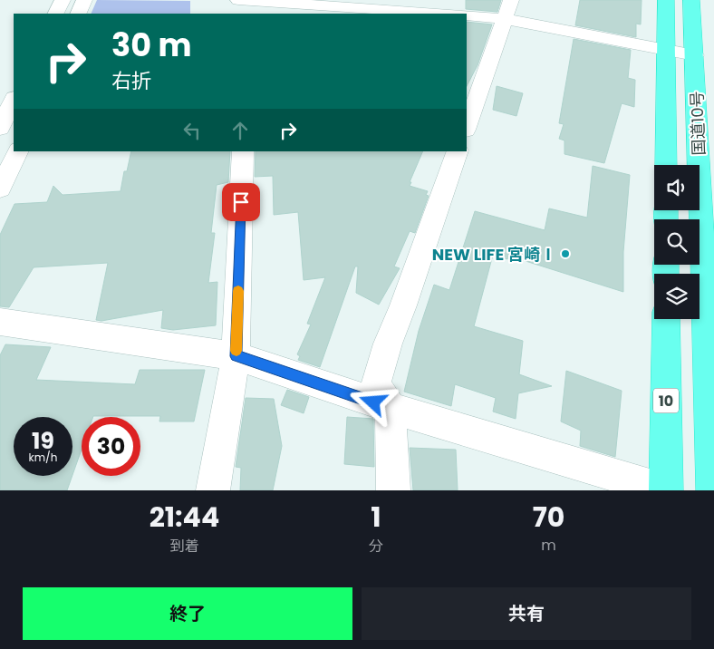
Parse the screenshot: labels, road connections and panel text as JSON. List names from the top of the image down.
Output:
{
  "streets": {
    "highway": ["国道10号", "10"]
  },
  "places": ["NEW LIFE 宮崎Ⅰ"],
  "page": {
    "turn": ["30 m", "右折"],
    "speed": "19 km/h",
    "limit": "30",
    "eta": [
      "21:44",
      "到着",
      "1",
      "分",
      "70",
      "m"
    ],
    "buttons": ["終了", "共有"]
  }
}
